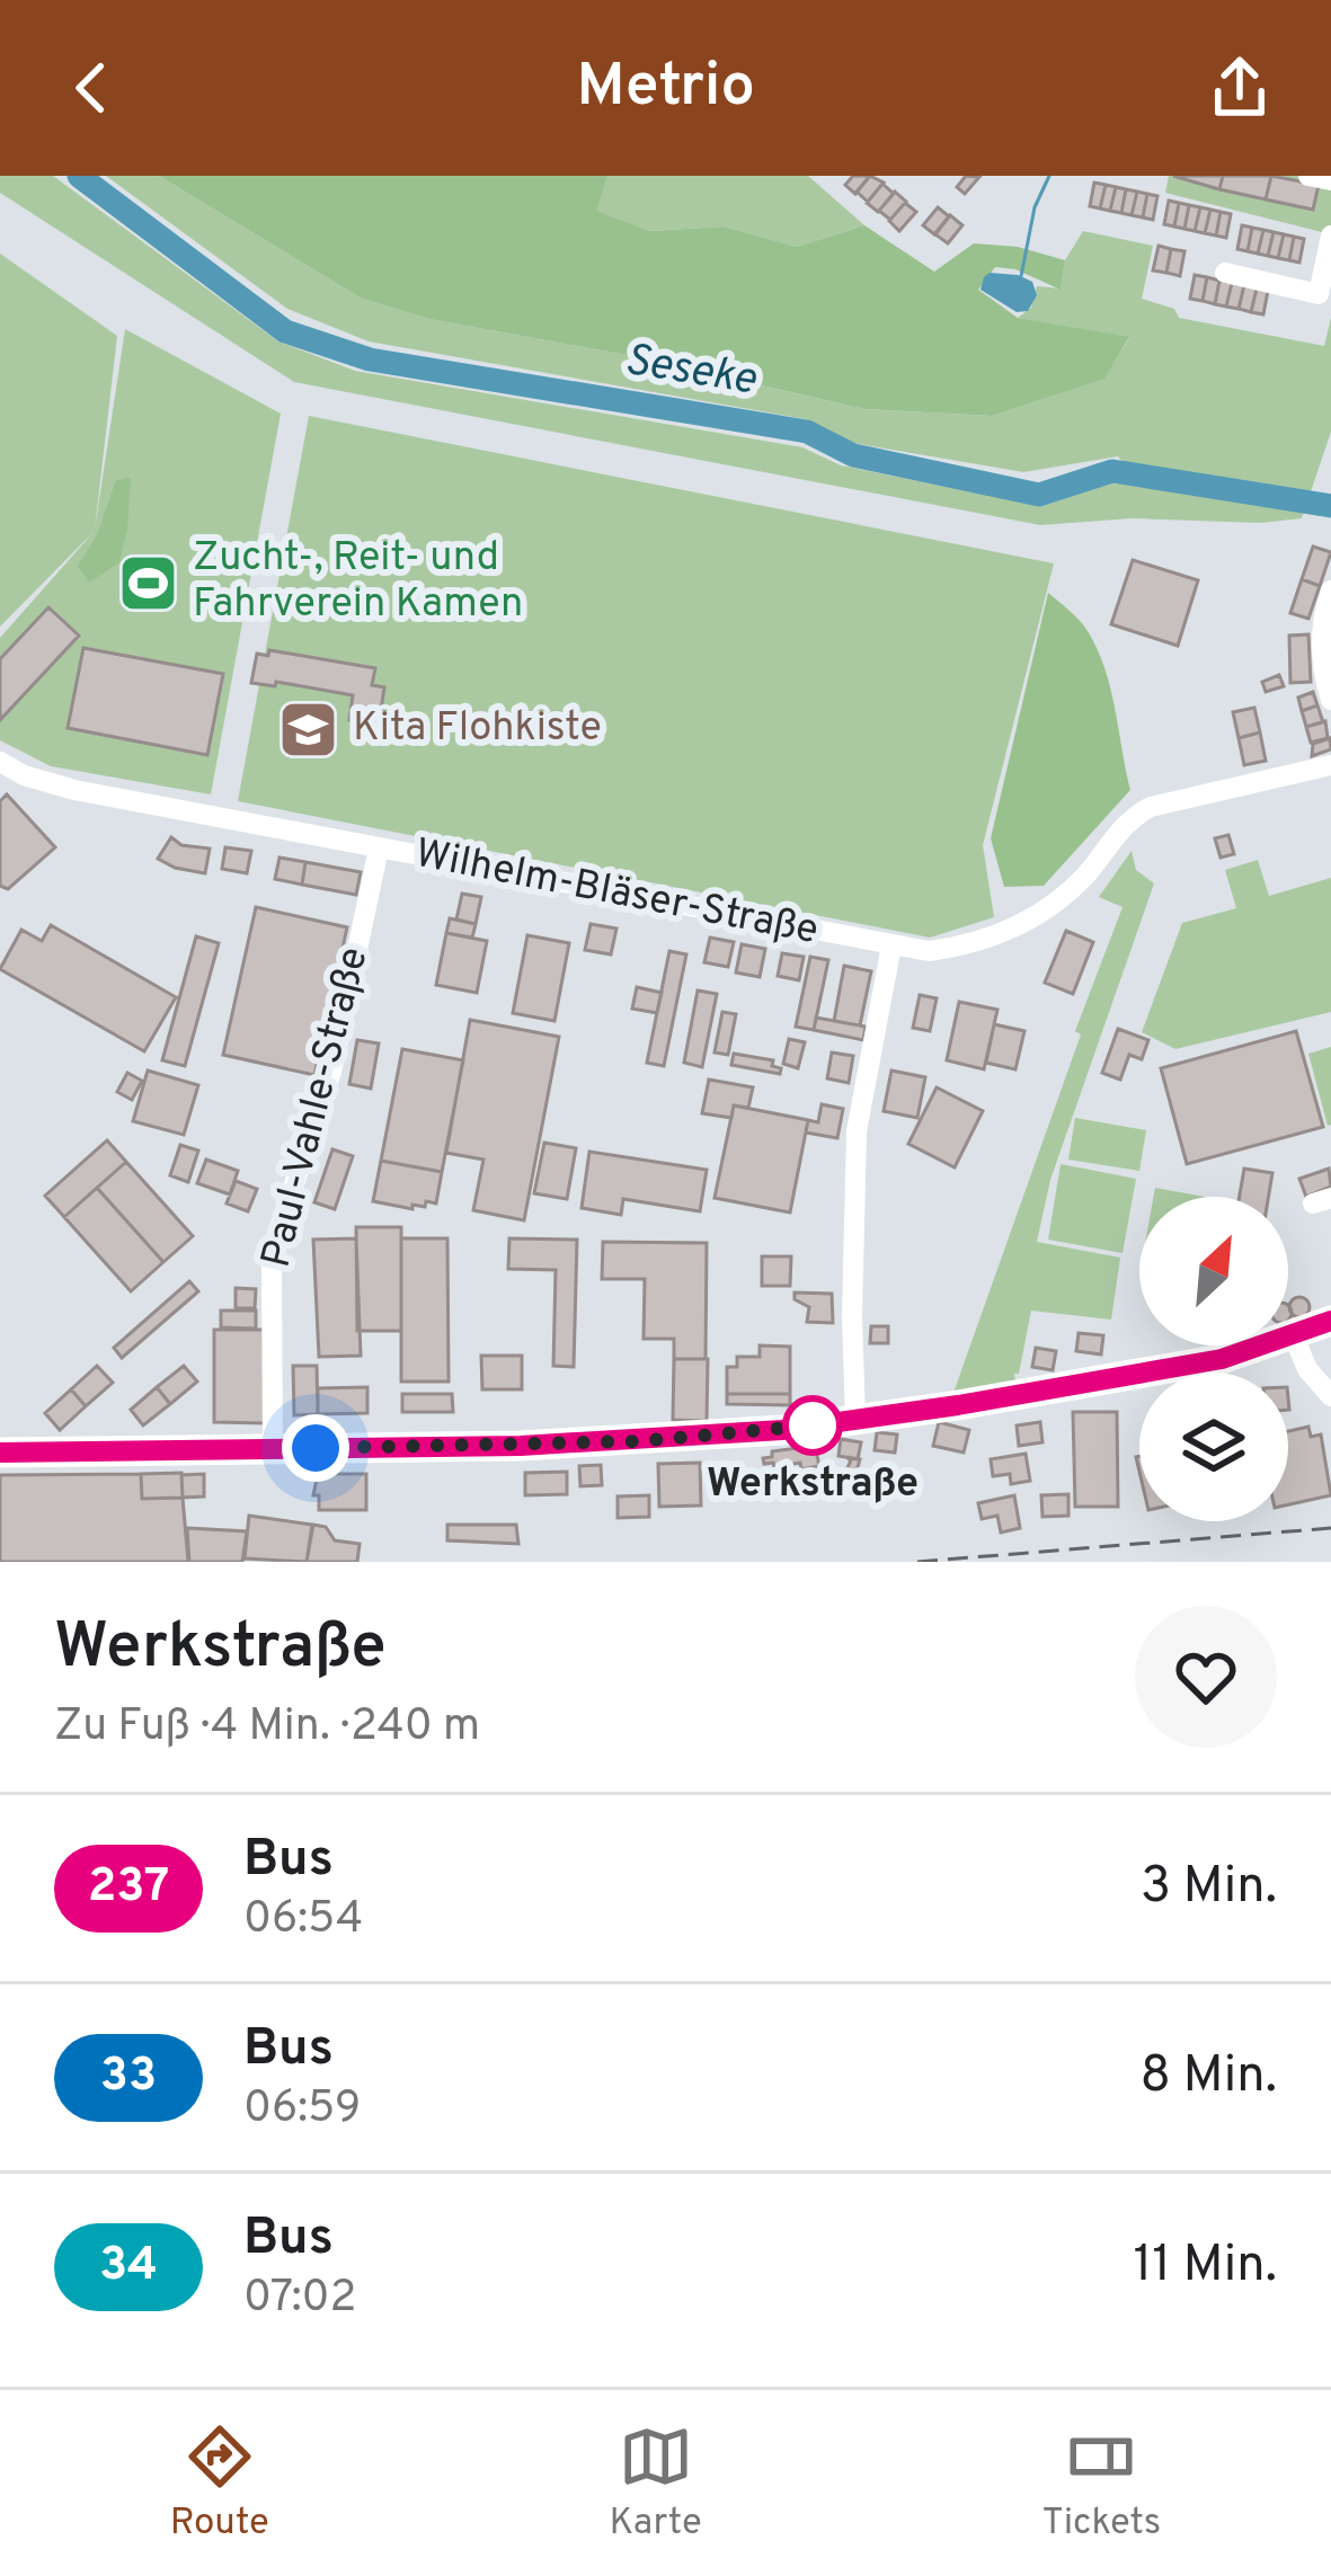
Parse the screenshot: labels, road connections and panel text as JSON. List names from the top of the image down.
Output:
{
  "streets": {
    "street": ["Wilhelm-Bläser-Straße", "Paul-Vahle-Straße"]
  },
  "crossings": [
    ["Wilhelm-Bläser-Straße", "Paul-Vahle-Straße"]
  ],
  "water": ["Seseke"],
  "places": {
    "sports": ["Zucht-, Reit- und Fahrverein Kamen"],
    "school or university": ["Kita Flohkiste"],
    "other": ["Werkstraße"]
  },
  "lines": ["bus line 237"],
  "north": "top right",
  "page": {
    "header": "Metrio",
    "heading": ["Werkstraße", "Zu Fuß · 4 Min. · 240 m"],
    "list": [
      {
        "mark": "237",
        "name": "Bus",
        "note": "06:54",
        "value": "3 Min."
      },
      {
        "mark": "33",
        "name": "Bus",
        "note": "06:59",
        "value": "8 Min."
      },
      {
        "mark": "34",
        "name": "Bus",
        "note": "07:02",
        "value": "11 Min."
      }
    ],
    "tabs": ["Route", "Karte", "Tickets"]
  }
}
